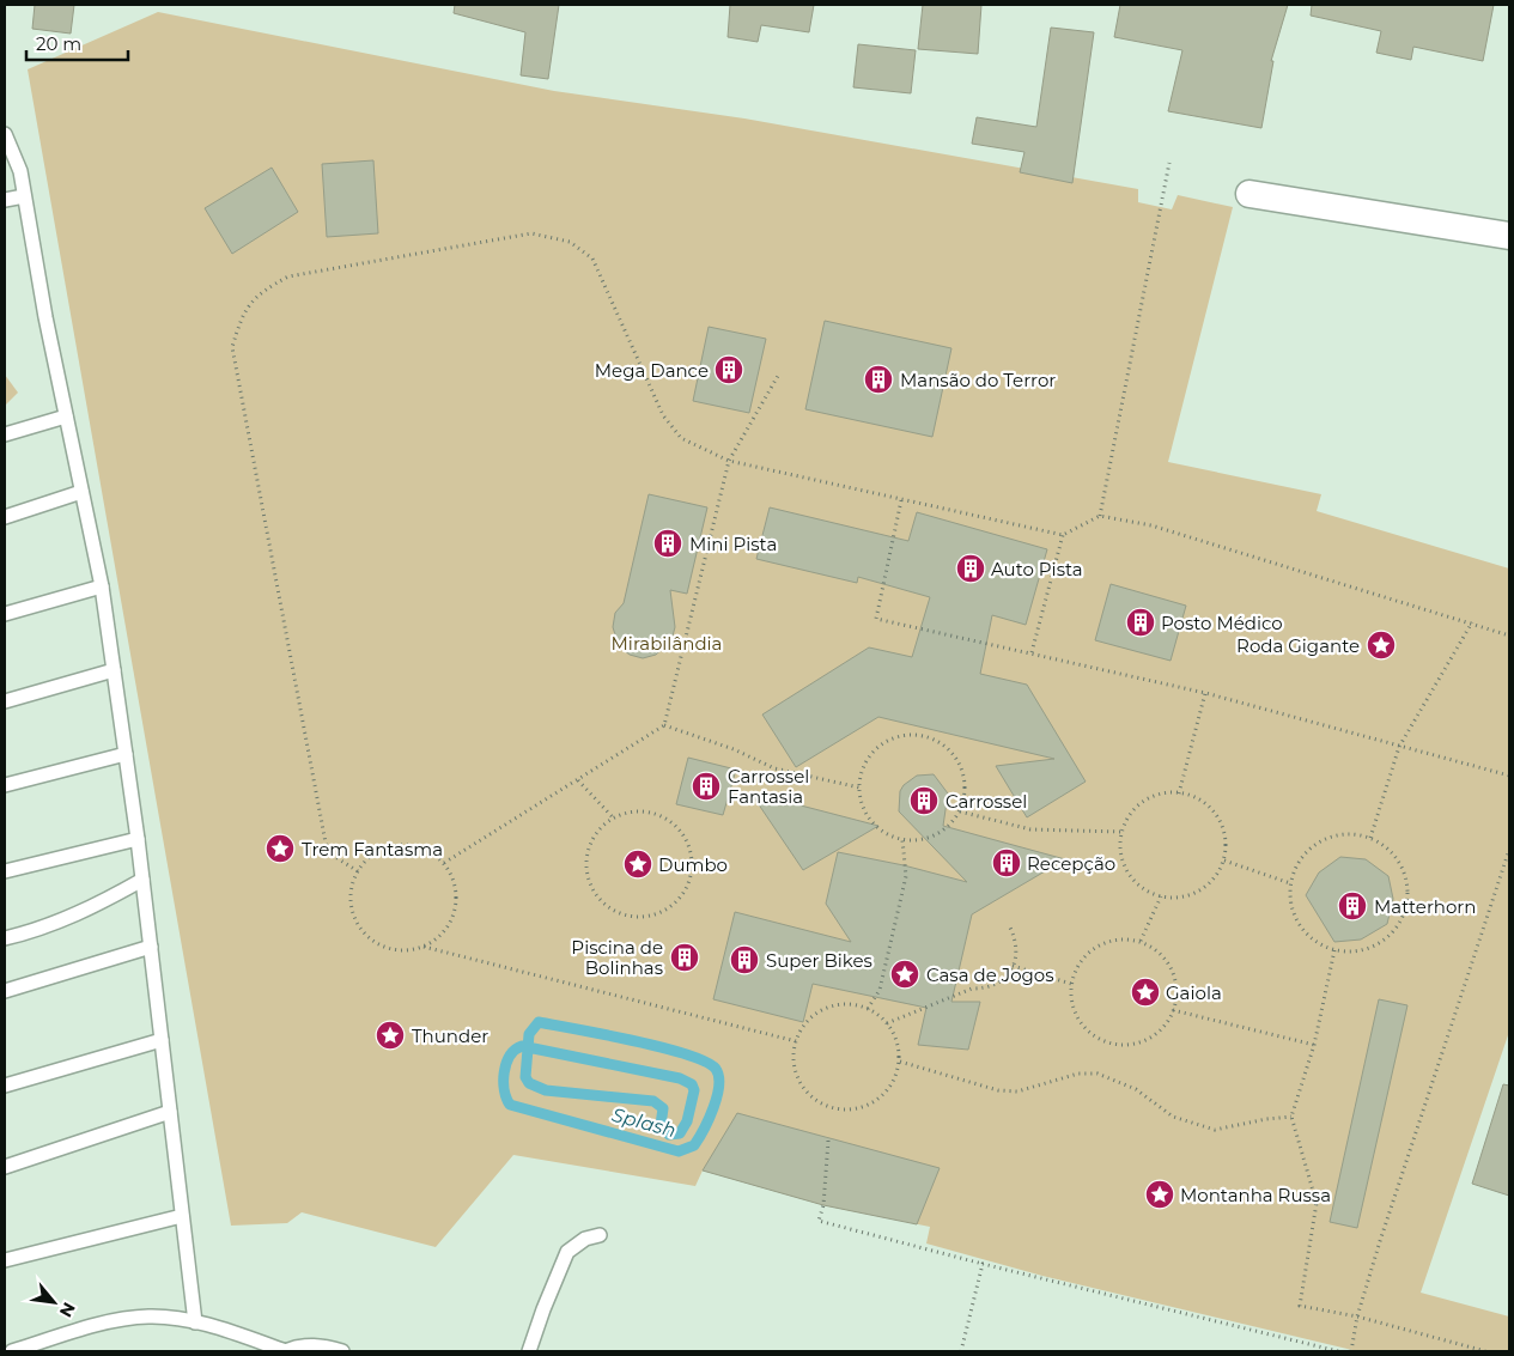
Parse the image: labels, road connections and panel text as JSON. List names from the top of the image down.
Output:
{
  "water": ["Splash"],
  "parks": ["Mirabilândia"],
  "places": {
    "building": [
      "Mega Dance",
      "Mansão do Terror",
      "Mini Pista",
      "Auto Pista",
      "Posto Médico",
      "Carrossel Fantasia",
      "Carrossel",
      "Recepção",
      "Matterhorn",
      "Piscina de Bolinhas",
      "Super Bikes"
    ],
    "place": [
      "Roda Gigante",
      "Trem Fantasma",
      "Dumbo",
      "Casa de Jogos",
      "Gaiola",
      "Thunder",
      "Montanha Russa"
    ]
  },
  "scale_bar": "20 m",
  "north": "bottom right"
}
